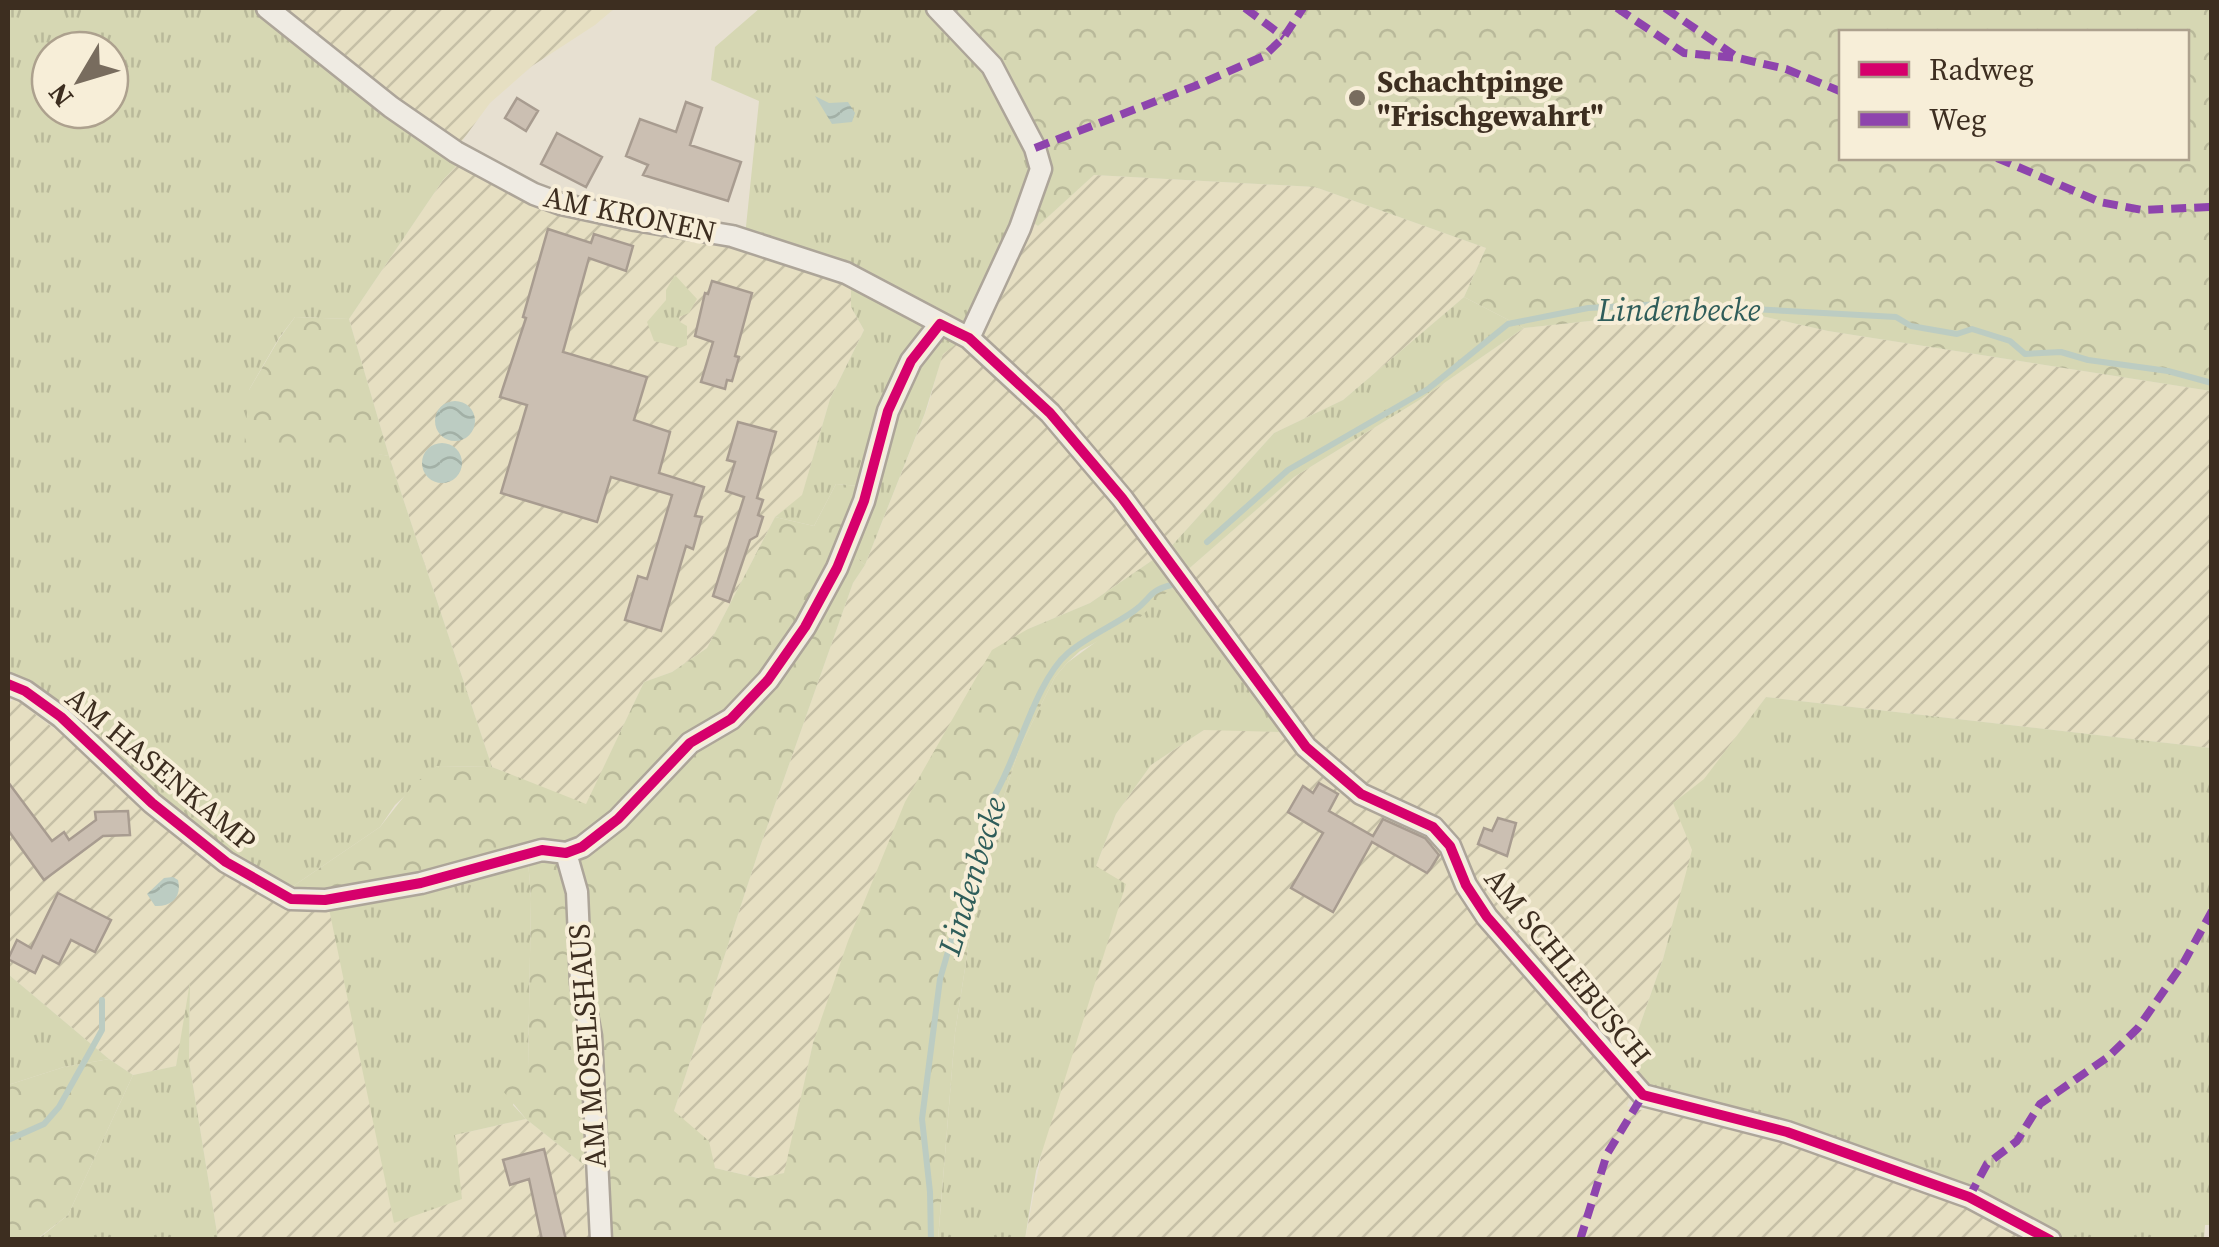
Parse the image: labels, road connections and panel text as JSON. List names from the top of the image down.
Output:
{
  "streets": {
    "street": [
      "AM KRONEN",
      "AM HASENKAMP",
      "AM SCHLEBUSCH",
      "AM MOSELSHAUS"
    ]
  },
  "crossings": [
    ["AM KRONEN", "AM HASENKAMP"],
    ["AM KRONEN", "AM SCHLEBUSCH"],
    ["AM HASENKAMP", "AM MOSELSHAUS"]
  ],
  "water": ["Lindenbecke"],
  "places": ["Schachtpinge \"Frischgewahrt\""],
  "legend": ["Radweg", "Weg"],
  "north": "bottom left"
}
